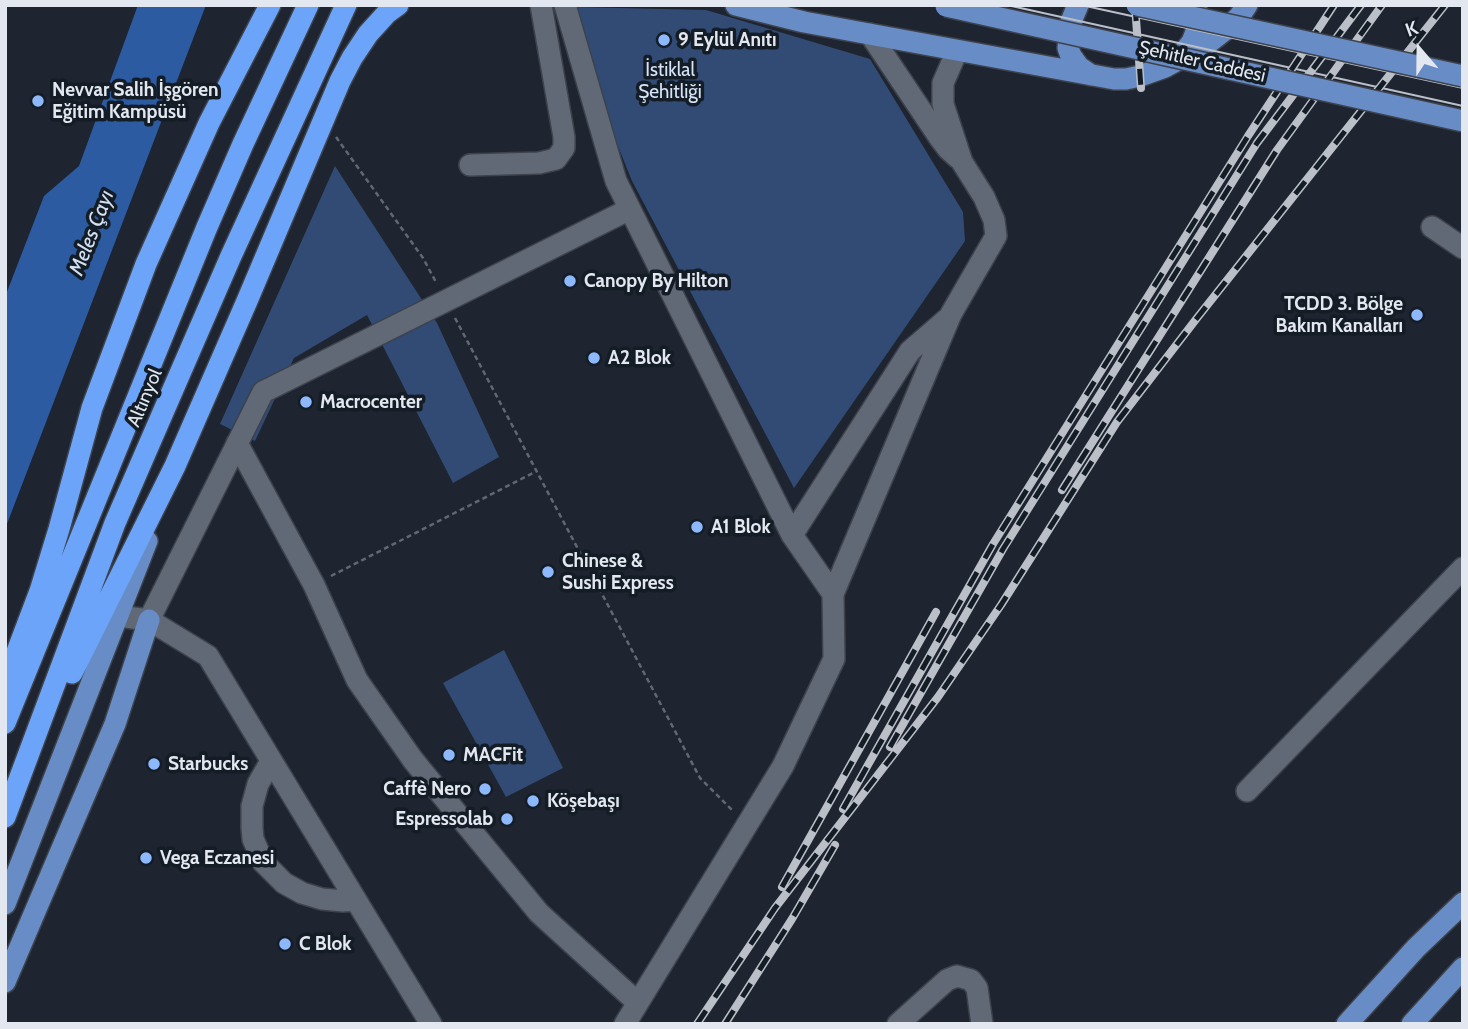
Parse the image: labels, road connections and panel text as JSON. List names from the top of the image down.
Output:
{
  "streets": {
    "highway": ["Altınyol"],
    "main road": ["Şehitler Caddesi"]
  },
  "water": ["Meles Çayı"],
  "parks": ["İstiklal Şehitliği"],
  "places": [
    "9 Eylül Anıtı",
    "Nevvar Salih İşgören Eğitim Kampüsü",
    "Canopy By Hilton",
    "TCDD 3. Bölge Bakım Kanalları",
    "A2 Blok",
    "Macrocenter",
    "A1 Blok",
    "Chinese & Sushi Express",
    "MACFit",
    "Starbucks",
    "Caffè Nero",
    "Köşebaşı",
    "Espressolab",
    "Vega Eczanesi",
    "C Blok"
  ],
  "north": "top"
}
